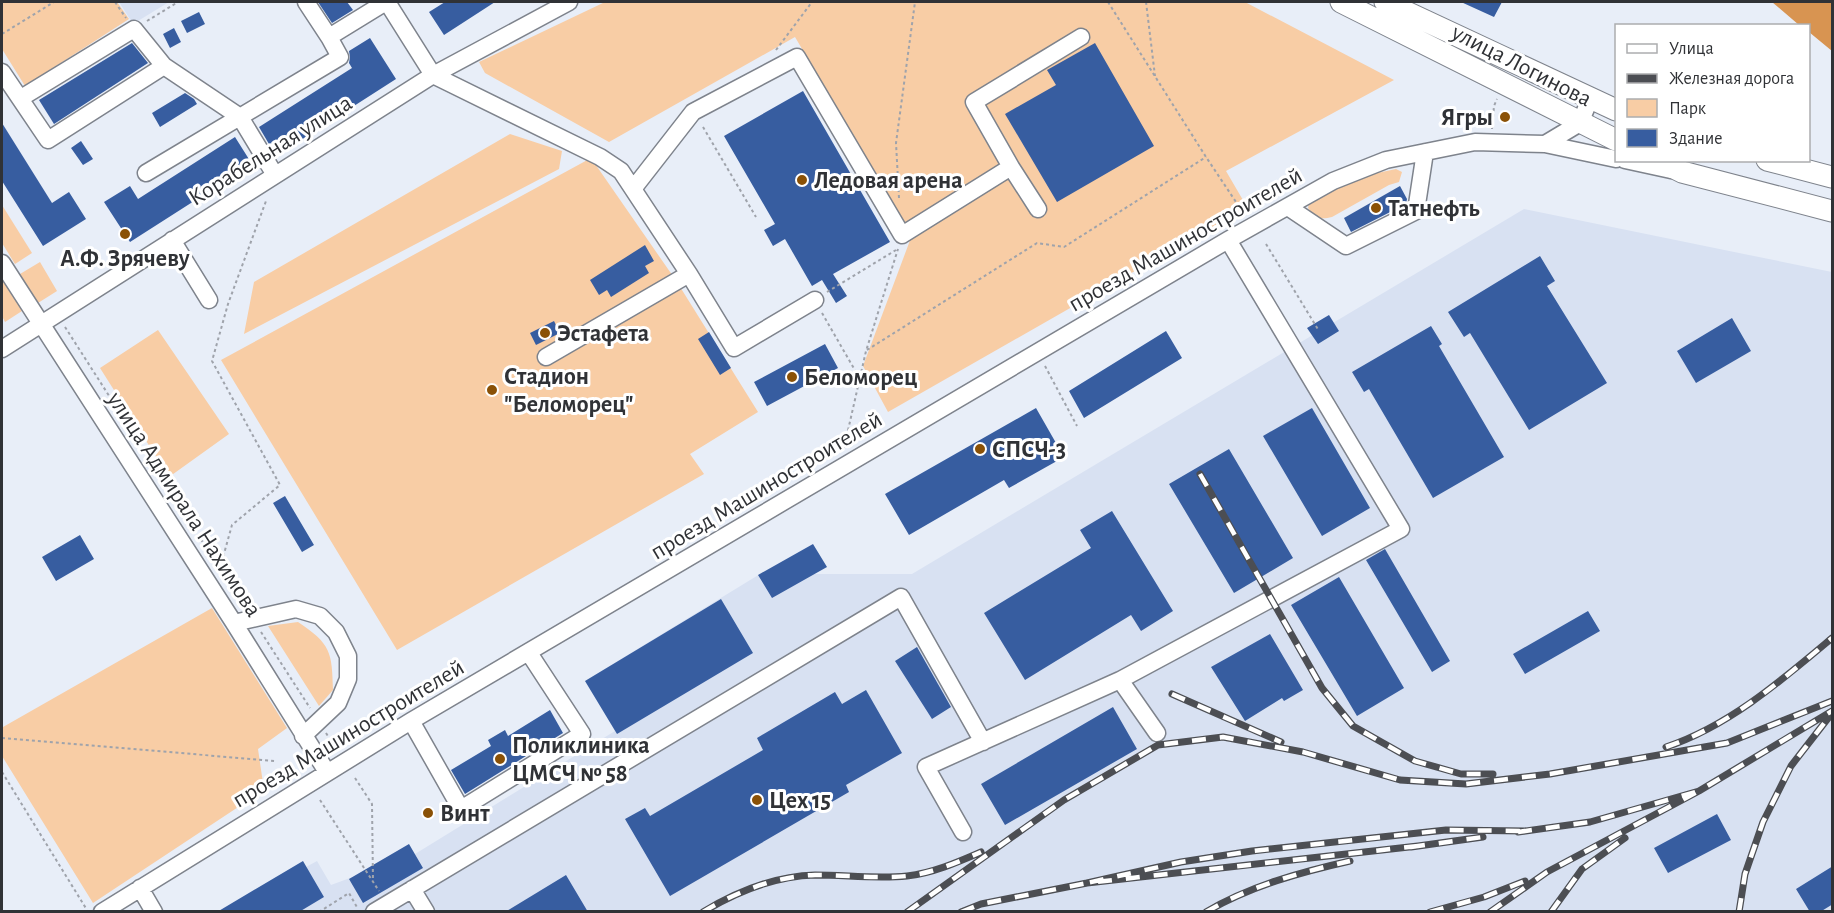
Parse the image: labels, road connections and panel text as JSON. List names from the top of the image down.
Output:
{
  "streets": {
    "main road": ["улица Логинова"],
    "street": ["Корабельная улица", "проезд Машиностроителей", "улица Адмирала Нахимова"]
  },
  "crossings": [
    ["Корабельная улица", "улица Адмирала Нахимова"],
    ["проезд Машиностроителей", "улица Адмирала Нахимова"]
  ],
  "places": [
    "Ягры",
    "Ледовая арена",
    "Татнефть",
    "А.Ф. Зрячеву",
    "Эстафета",
    "Беломорец",
    "Стадион \"Беломорец\"",
    "СПСЧ-3",
    "Поликлиника ЦМСЧ № 58",
    "Цех 15",
    "Винт"
  ],
  "legend": [
    "Улица",
    "Железная дорога",
    "Парк",
    "Здание"
  ]
}
